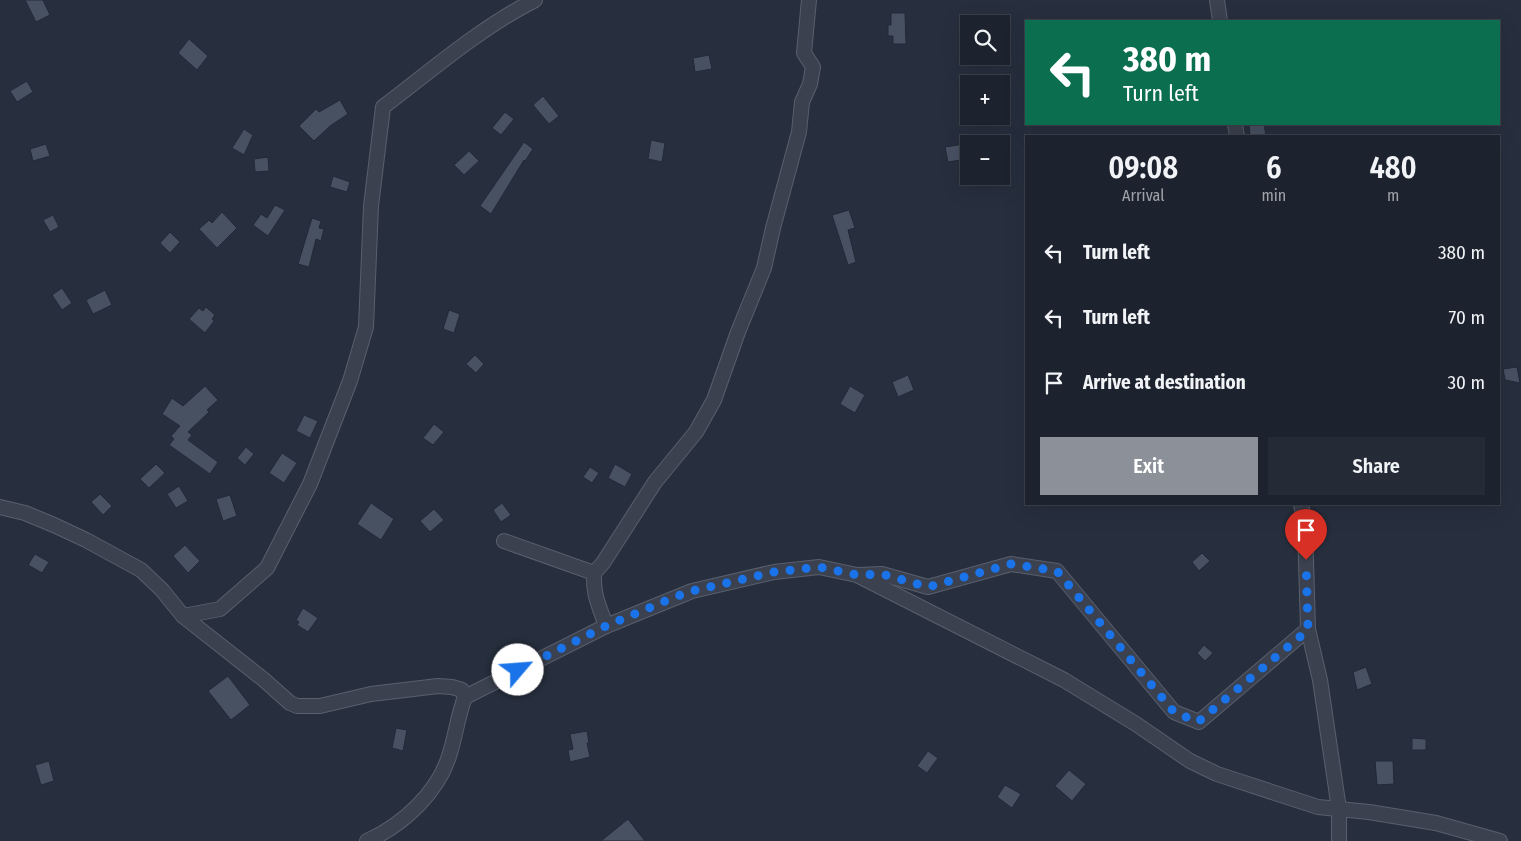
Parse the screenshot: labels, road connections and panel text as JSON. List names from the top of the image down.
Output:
{
  "page": {
    "map_buttons": ["+", "−"],
    "turn": ["380 m", "Turn left"],
    "eta": [
      "09:08",
      "Arrival",
      "6",
      "min",
      "480",
      "m"
    ],
    "list": [
      {
        "name": "Turn left",
        "value": "380 m"
      },
      {
        "name": "Turn left",
        "value": "70 m"
      },
      {
        "name": "Arrive at destination",
        "value": "30 m"
      }
    ],
    "buttons": ["Exit", "Share"]
  }
}
